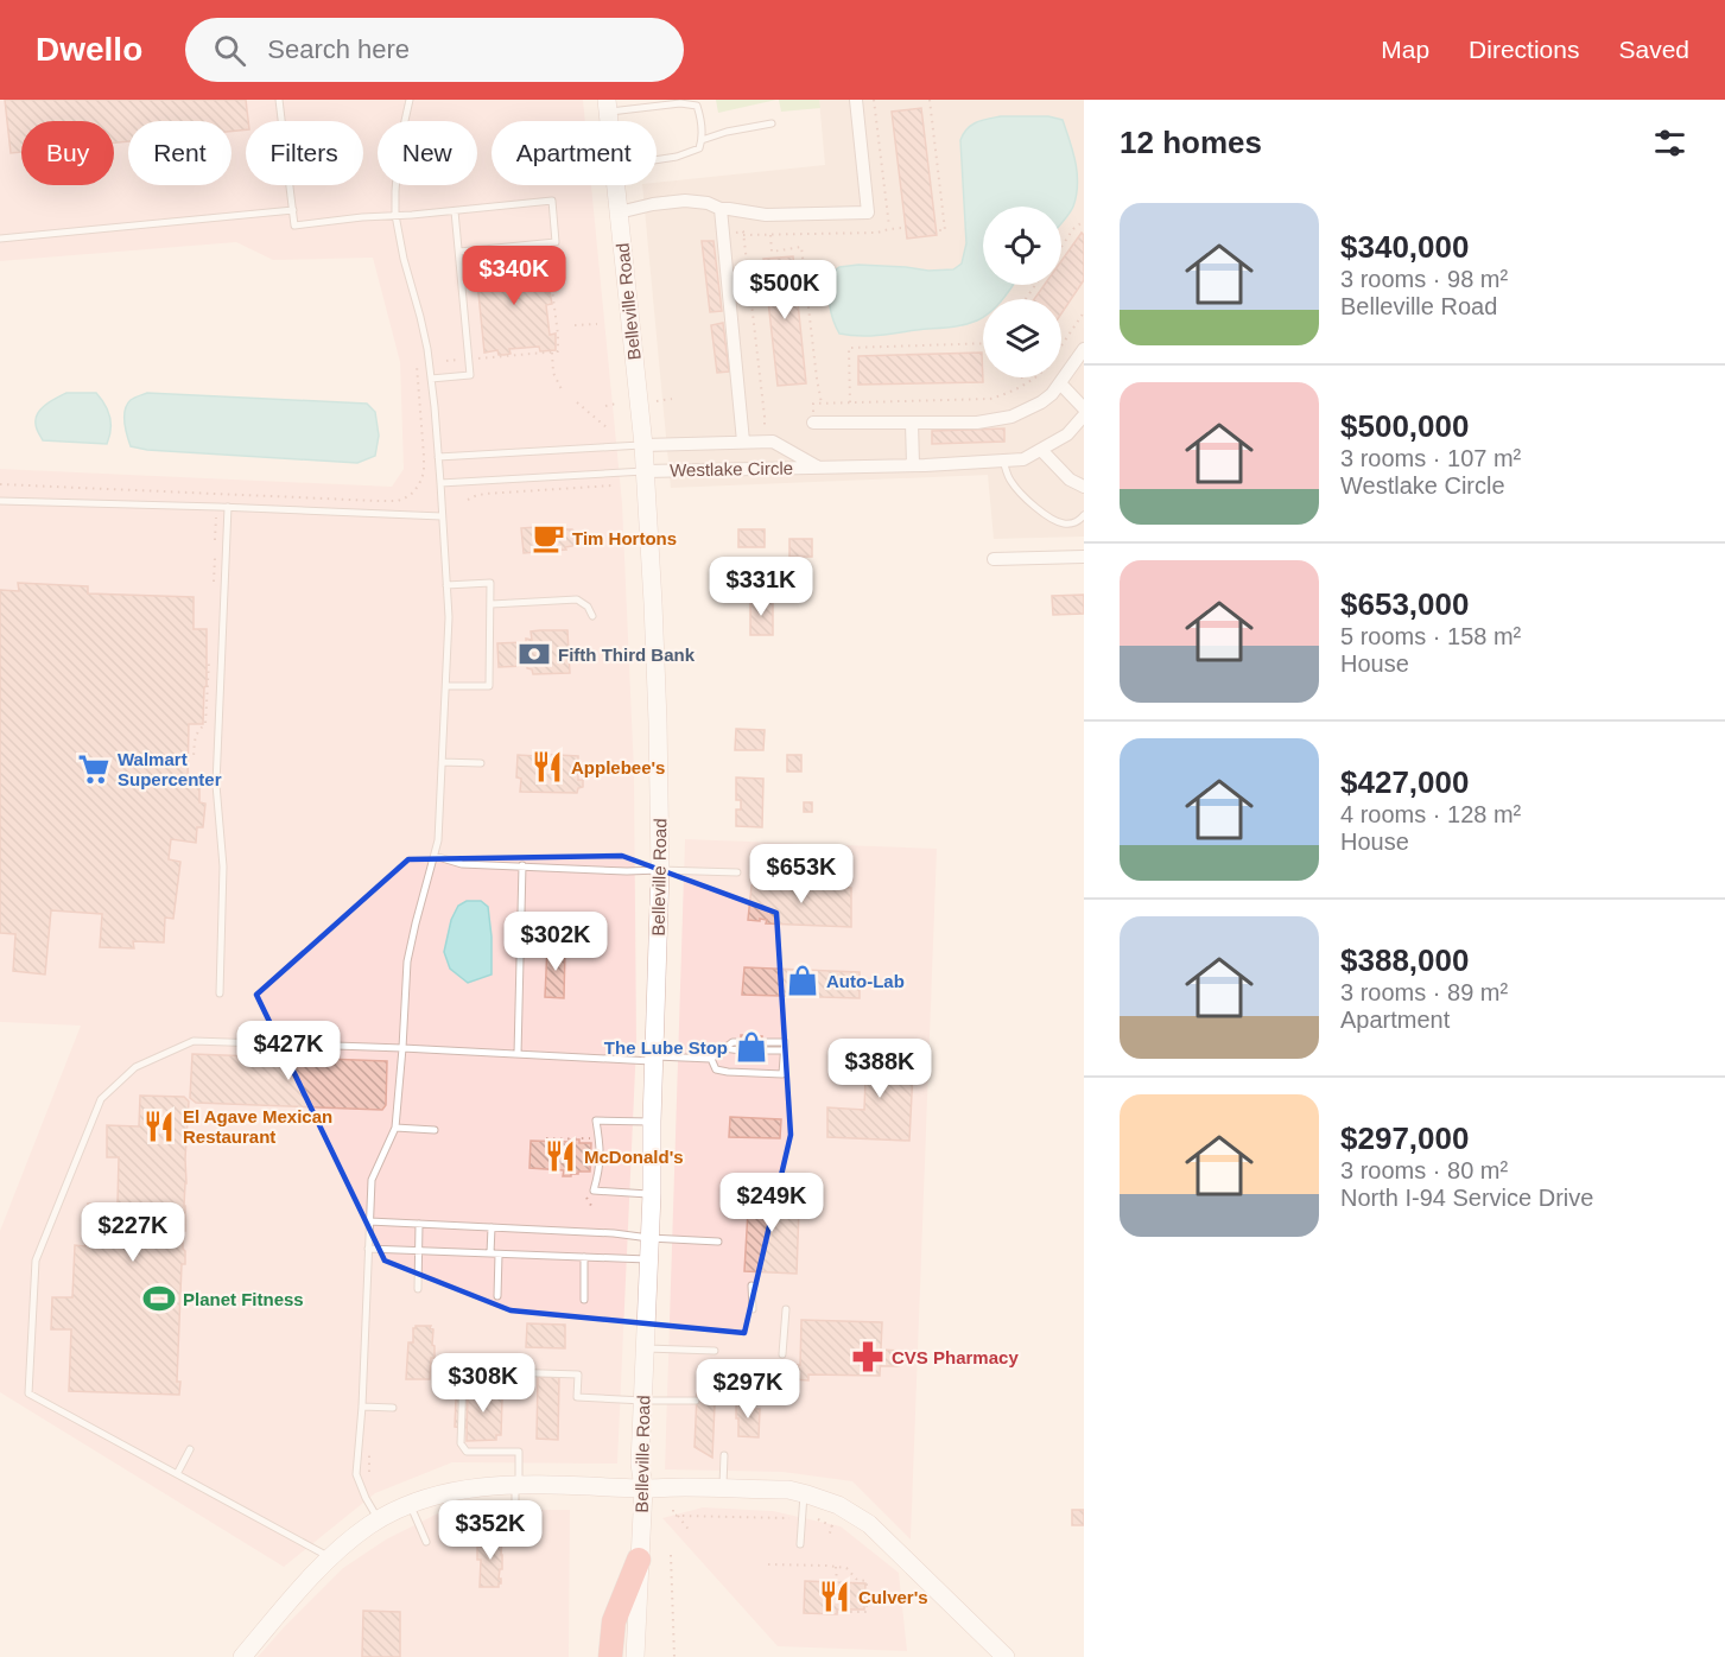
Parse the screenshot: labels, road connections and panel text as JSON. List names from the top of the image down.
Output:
{
  "streets": {
    "main road": ["Belleville Road"],
    "street": ["Westlake Circle"]
  },
  "crossings": [
    ["Belleville Road", "Westlake Circle"]
  ],
  "places": {
    "cafe": ["Tim Hortons"],
    "bank": ["Fifth Third Bank"],
    "restaurant": [
      "Applebee's",
      "El Agave Mexican Restaurant",
      "McDonald's",
      "Culver's"
    ],
    "supermarket": ["Walmart Supercenter"],
    "shop": ["Auto-Lab", "The Lube Stop"],
    "sports": ["Planet Fitness"],
    "pharmacy": ["CVS Pharmacy"]
  },
  "page": {
    "header": "Dwello",
    "search": "Search here",
    "nav": ["Map", "Directions", "Saved"],
    "heading": "12 homes",
    "chip": [
      "Buy",
      "Rent",
      "Filters",
      "New",
      "Apartment"
    ],
    "list": [
      {
        "name": "$340,000",
        "note": "3 rooms · 98 m² · Belleville Road"
      },
      {
        "name": "$500,000",
        "note": "3 rooms · 107 m² · Westlake Circle"
      },
      {
        "name": "$653,000",
        "note": "5 rooms · 158 m² · House"
      },
      {
        "name": "$427,000",
        "note": "4 rooms · 128 m² · House"
      },
      {
        "name": "$388,000",
        "note": "3 rooms · 89 m² · Apartment"
      },
      {
        "name": "$297,000",
        "note": "3 rooms · 80 m² · North I-94 Service Drive"
      }
    ],
    "price": [
      "$340K",
      "$500K",
      "$331K",
      "$653K",
      "$302K",
      "$427K",
      "$388K",
      "$249K",
      "$227K",
      "$308K",
      "$297K",
      "$352K"
    ]
  }
}
